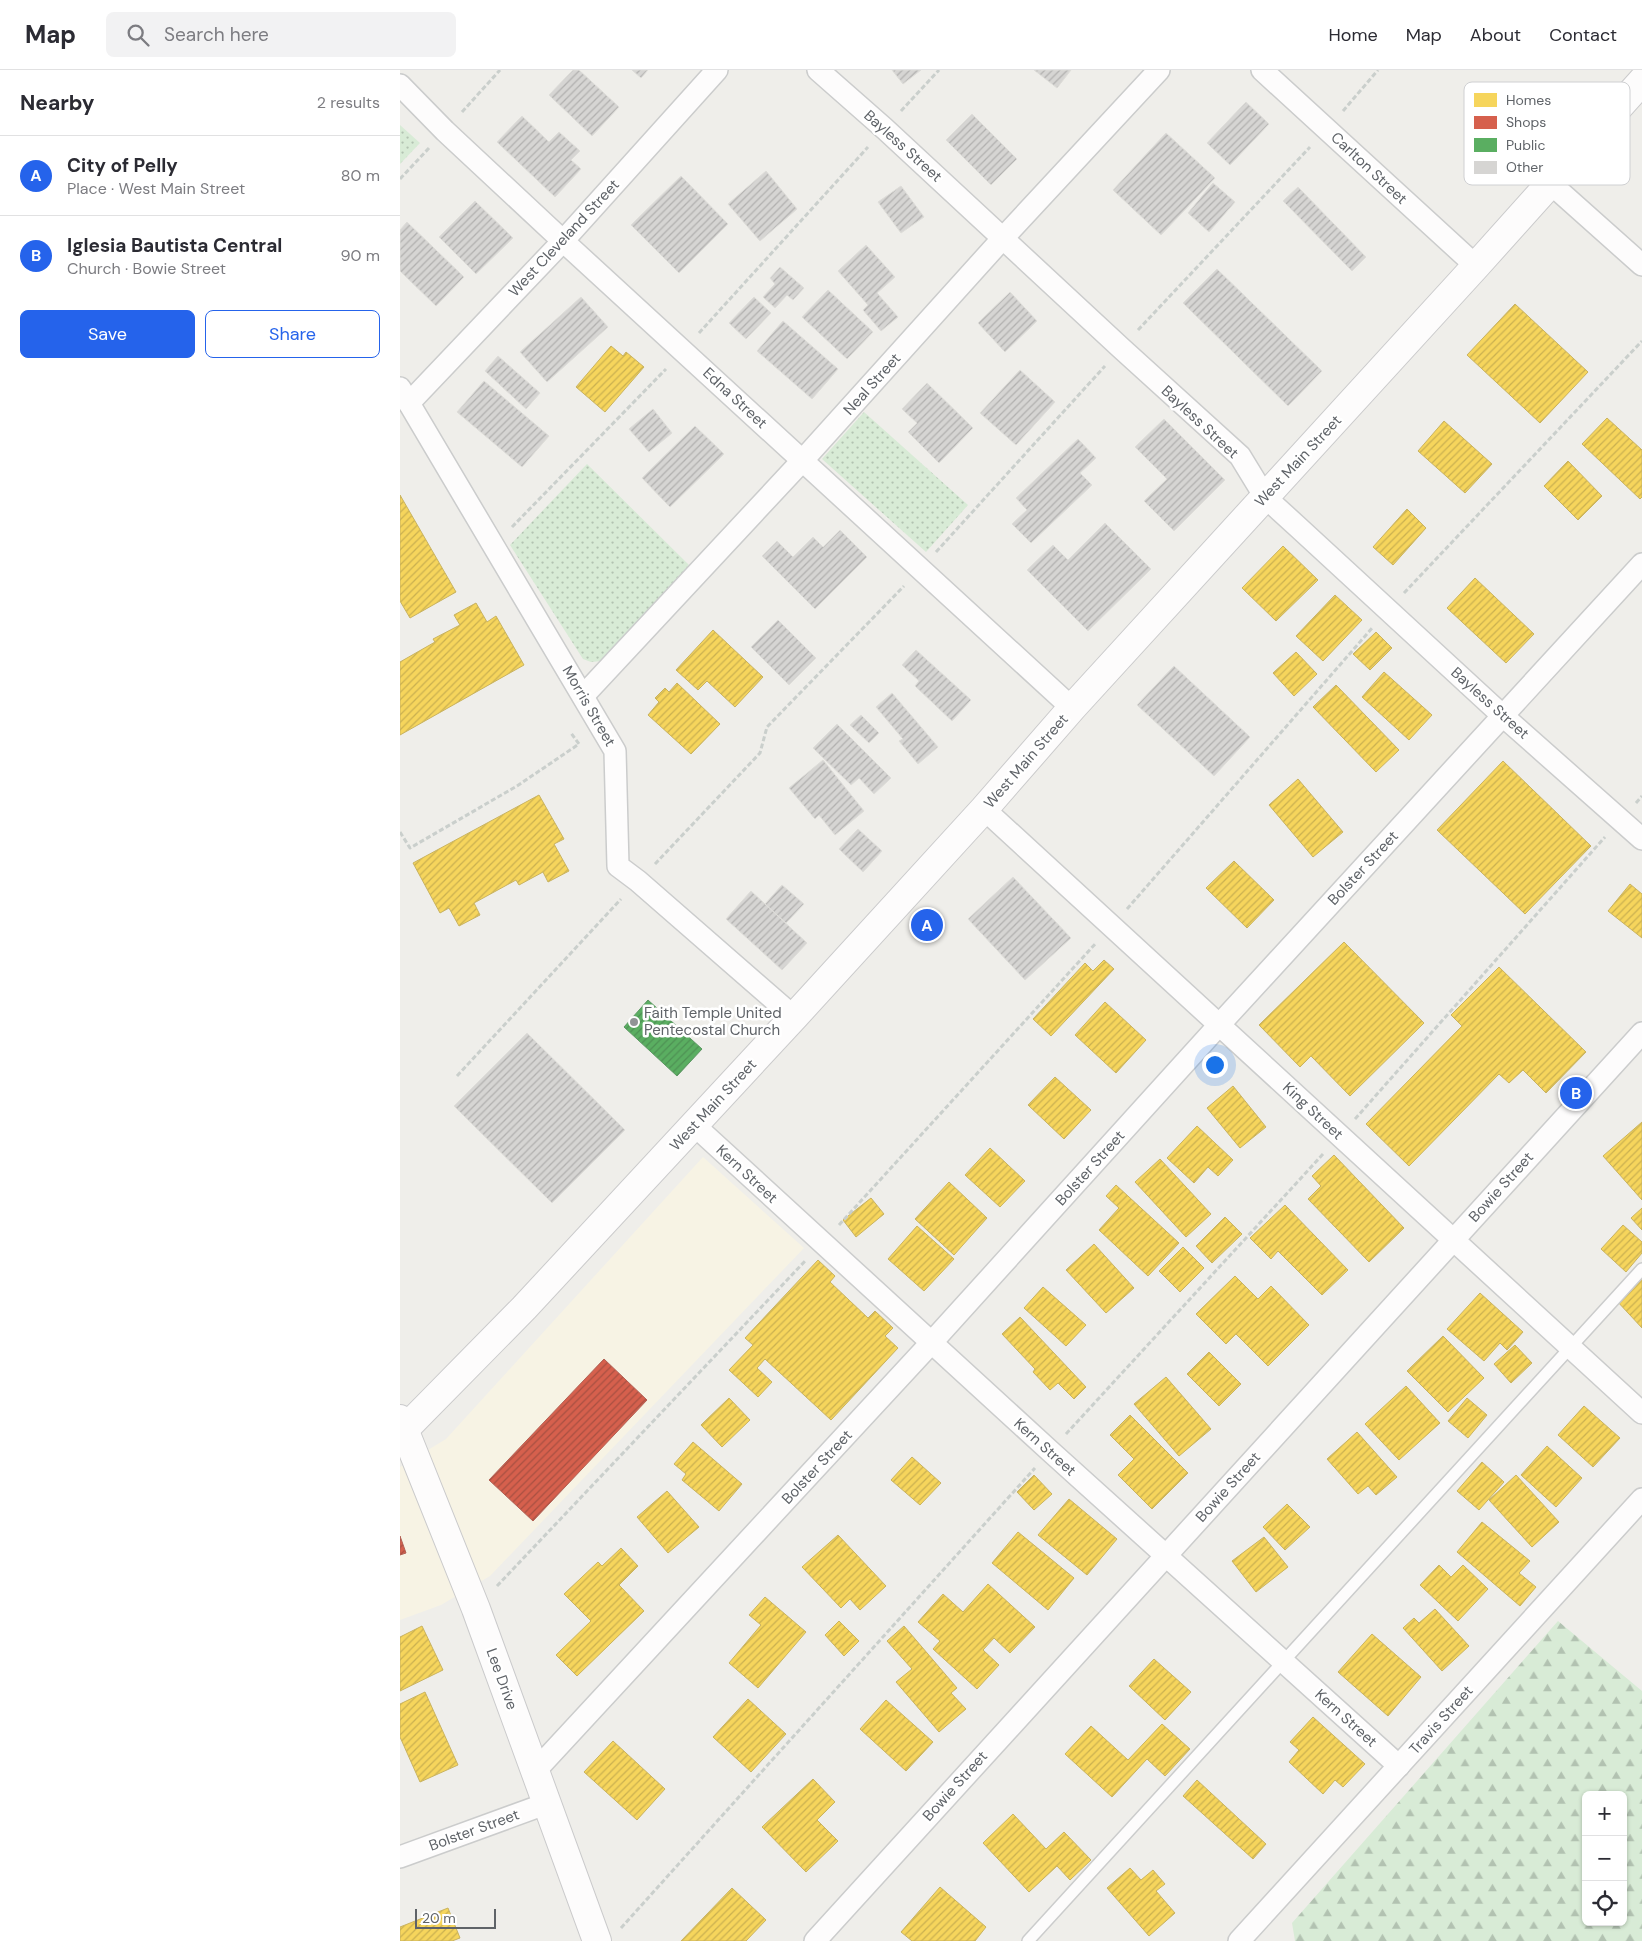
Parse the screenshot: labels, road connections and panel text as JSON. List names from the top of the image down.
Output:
{
  "streets": {
    "main road": ["West Main Street", "Lee Drive"],
    "street": [
      "Bayless Street",
      "Carlton Street",
      "West Cleveland Street",
      "Neal Street",
      "Edna Street",
      "Morris Street",
      "Bolster Street",
      "King Street",
      "Kern Street",
      "Bowie Street",
      "Travis Street"
    ]
  },
  "crossings": [
    ["Bayless Street", "Neal Street"],
    ["Bayless Street", "West Main Street"],
    ["Bayless Street", "Bolster Street"],
    ["Carlton Street", "West Main Street"],
    ["West Cleveland Street", "Edna Street"],
    ["West Cleveland Street", "Morris Street"],
    ["Neal Street", "Edna Street"],
    ["Neal Street", "Morris Street"],
    ["Edna Street", "West Main Street"],
    ["West Main Street", "Morris Street"],
    ["West Main Street", "King Street"],
    ["West Main Street", "Kern Street"],
    ["West Main Street", "Lee Drive"],
    ["Bolster Street", "King Street"],
    ["Bolster Street", "Kern Street"],
    ["Bolster Street", "Lee Drive"],
    ["King Street", "Bowie Street"],
    ["Kern Street", "Bowie Street"],
    ["Kern Street", "Travis Street"]
  ],
  "places": ["Faith Temple United Pentecostal Church"],
  "legend": [
    "Homes",
    "Shops",
    "Public",
    "Other"
  ],
  "scale_bar": "20 m",
  "page": {
    "header": "Map",
    "search": "Search here",
    "nav": [
      "Home",
      "Map",
      "About",
      "Contact"
    ],
    "heading": ["Nearby", "2 results"],
    "list": [
      {
        "mark": "A",
        "name": "City of Pelly",
        "note": "Place · West Main Street",
        "value": "80 m"
      },
      {
        "mark": "B",
        "name": "Iglesia Bautista Central",
        "note": "Church · Bowie Street",
        "value": "90 m"
      }
    ],
    "buttons": ["Save", "Share"],
    "pins": ["A", "B"],
    "map_buttons": ["+", "−"],
    "scale": "20 m"
  }
}
